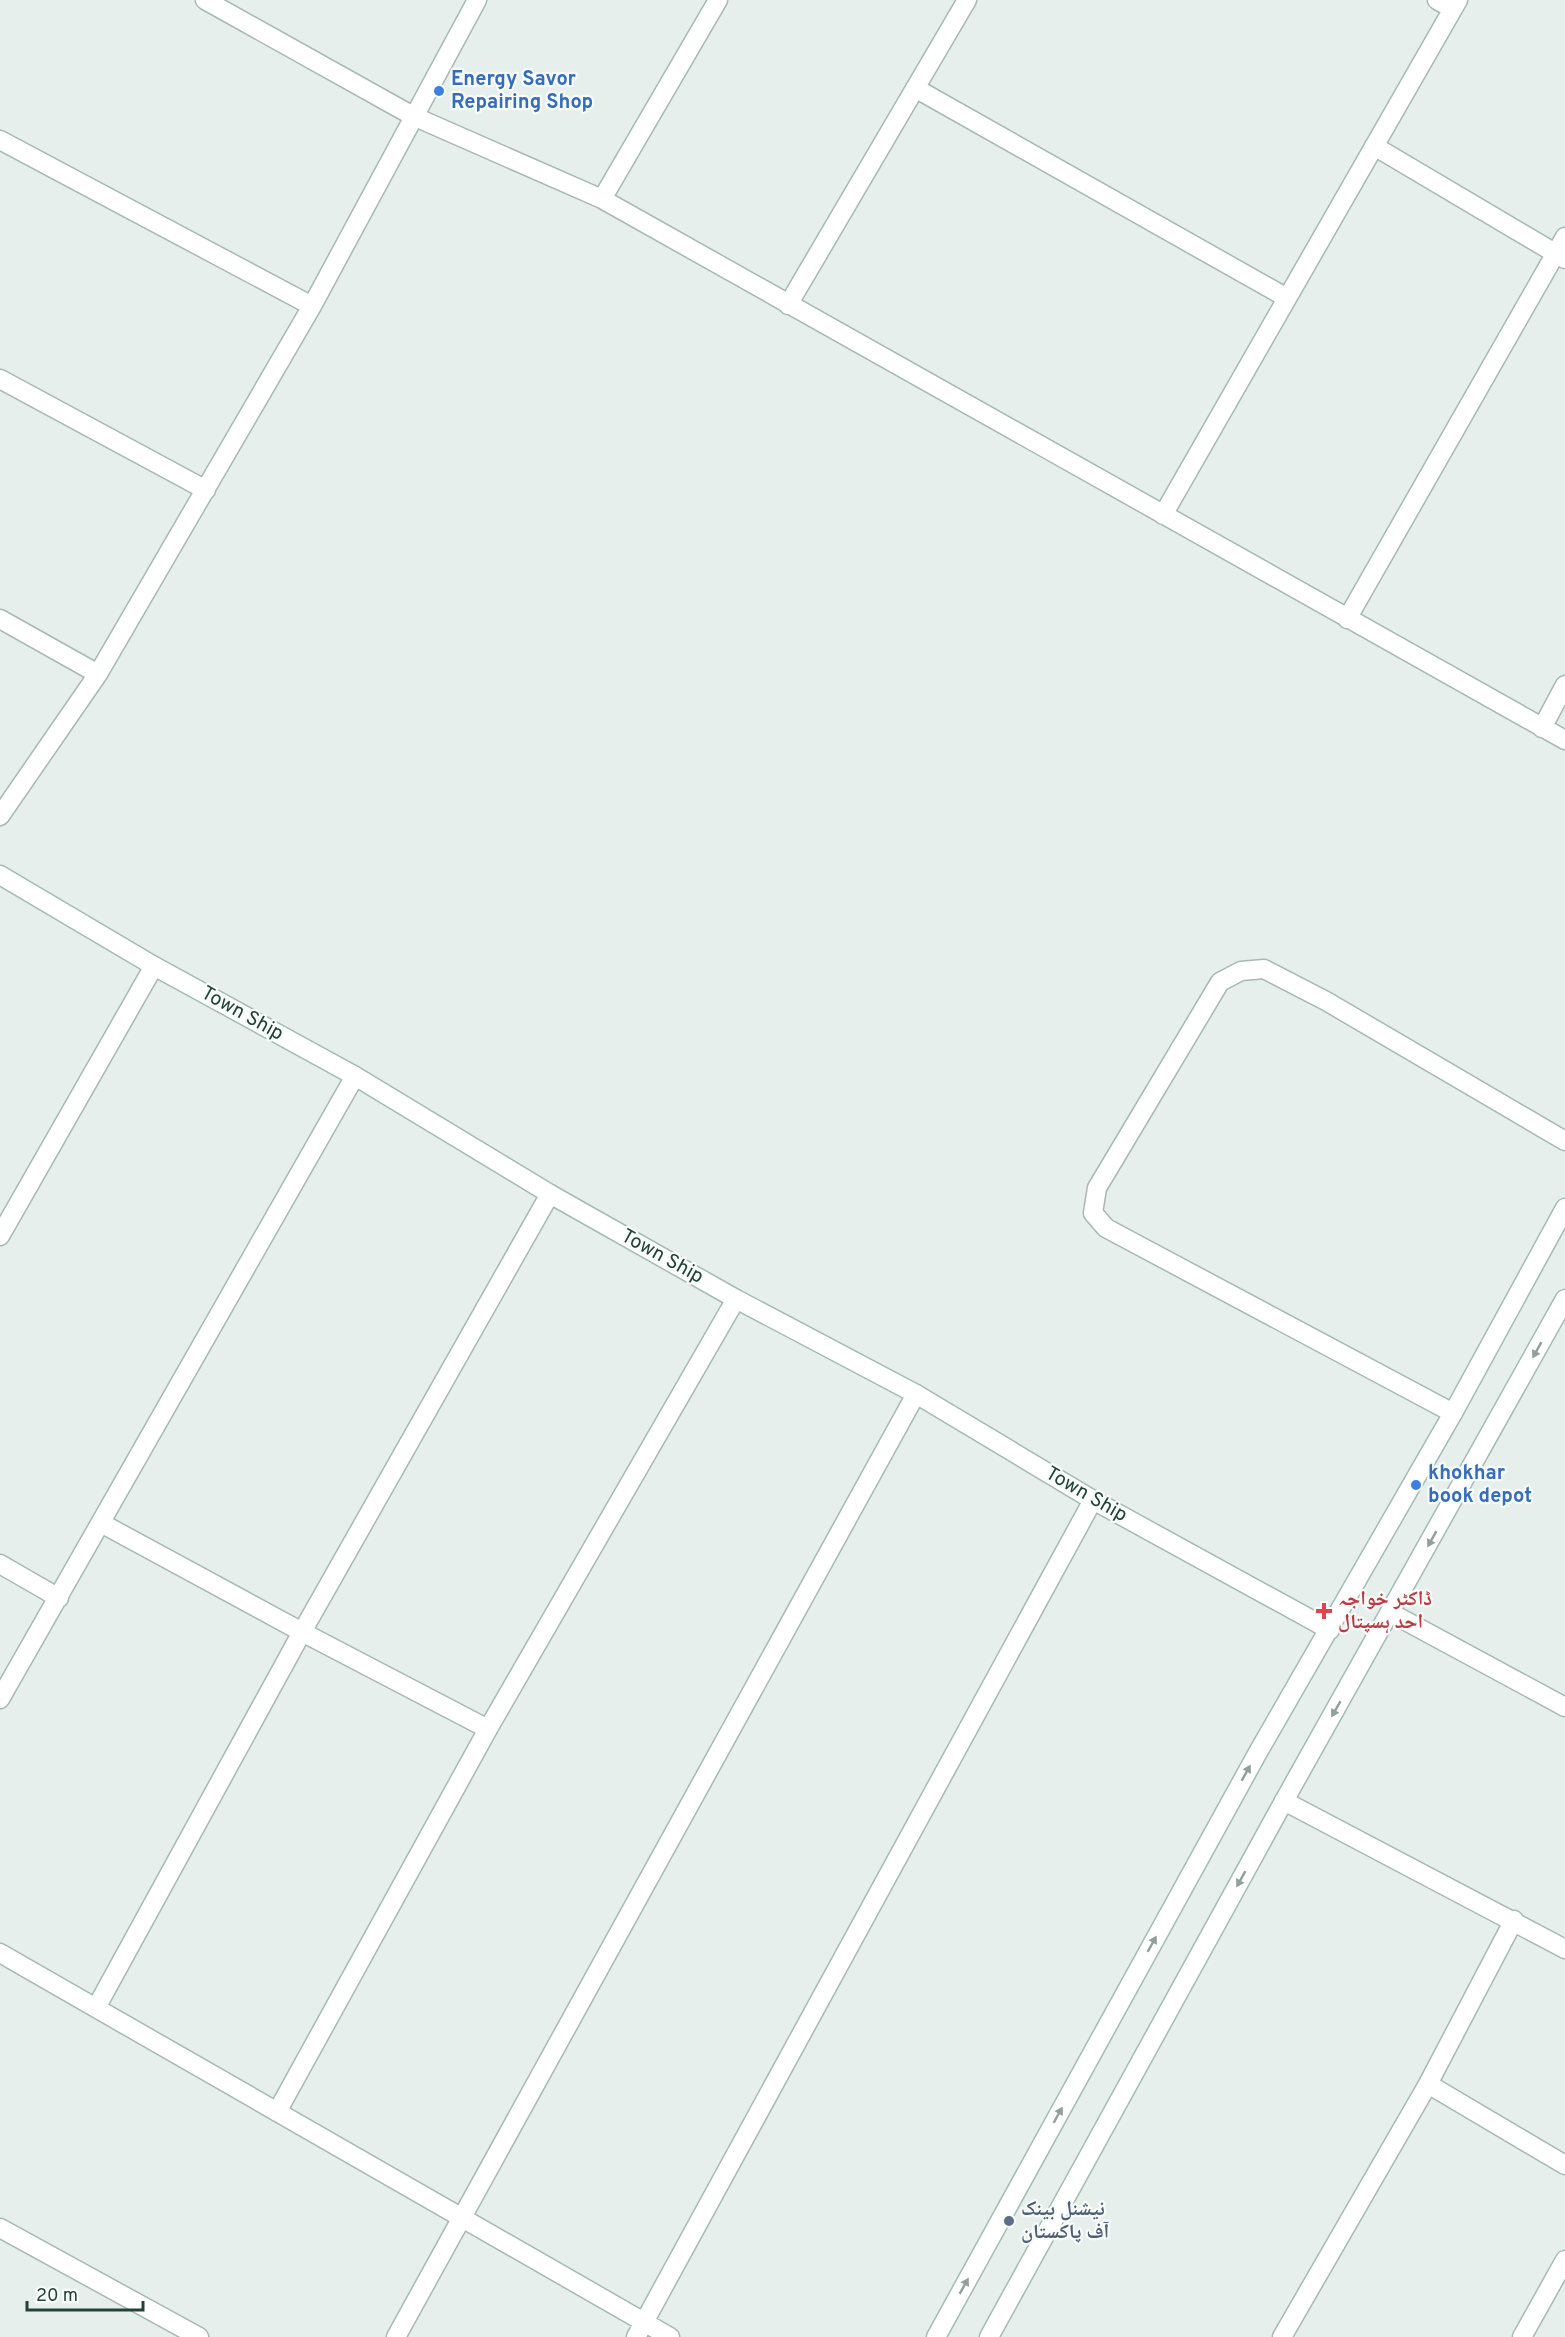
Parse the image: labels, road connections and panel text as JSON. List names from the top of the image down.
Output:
{
  "streets": {
    "street": ["Town Ship"]
  },
  "places": {
    "other": ["Energy Savor Repairing Shop", "khokhar book depot", "نیشنل بینک آف پاکستان"],
    "health": ["ڈاکٹر خواجہ احد ہسپتال"]
  },
  "scale_bar": "20 m"
}
